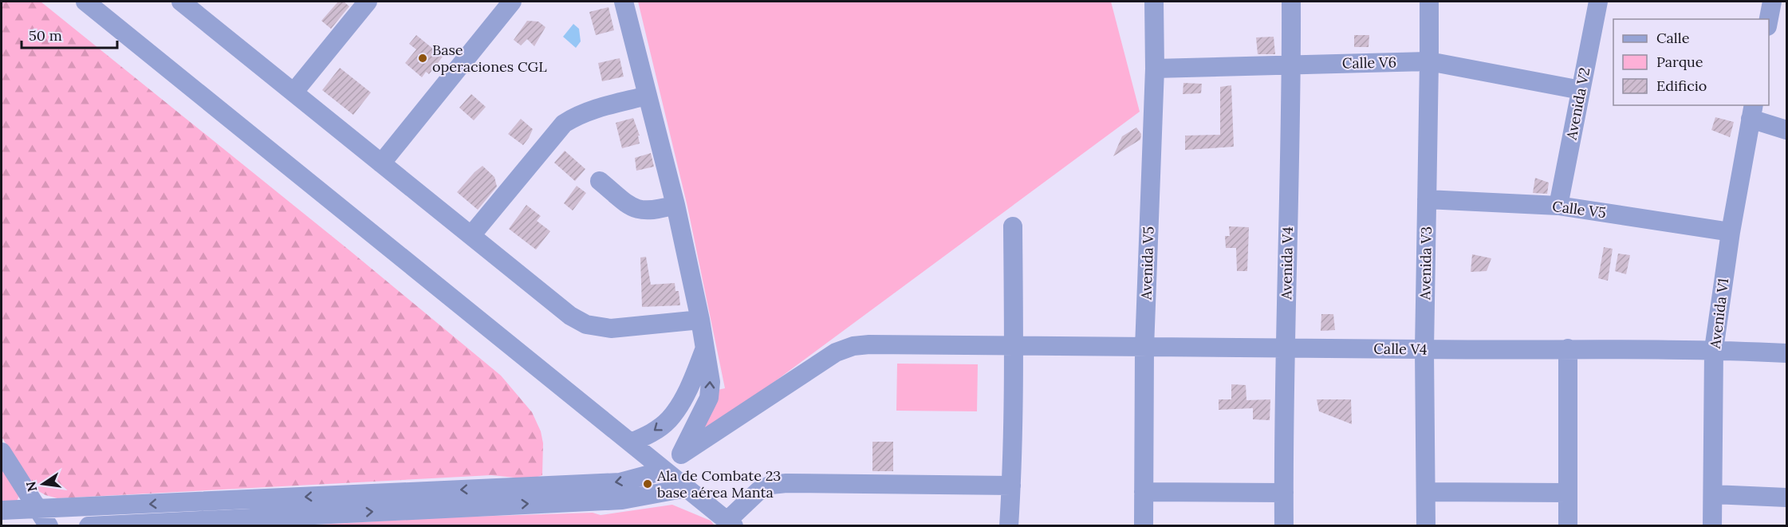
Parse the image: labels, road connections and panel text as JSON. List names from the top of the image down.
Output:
{
  "streets": {
    "street": [
      "Calle V6",
      "Avenida V2",
      "Calle V5",
      "Avenida V5",
      "Avenida V4",
      "Avenida V3",
      "Avenida V1",
      "Calle V4"
    ]
  },
  "crossings": [
    ["Calle V6", "Avenida V2"],
    ["Calle V6", "Avenida V5"],
    ["Calle V6", "Avenida V4"],
    ["Calle V6", "Avenida V3"],
    ["Avenida V2", "Calle V5"],
    ["Calle V5", "Avenida V3"],
    ["Calle V5", "Avenida V1"],
    ["Avenida V5", "Calle V4"],
    ["Avenida V4", "Calle V4"],
    ["Avenida V3", "Calle V4"],
    ["Avenida V1", "Calle V4"]
  ],
  "places": ["Base operaciones CGL", "Ala de Combate 23 base aérea Manta"],
  "legend": ["Calle", "Parque", "Edificio"],
  "scale_bar": "50 m",
  "north": "left"
}
